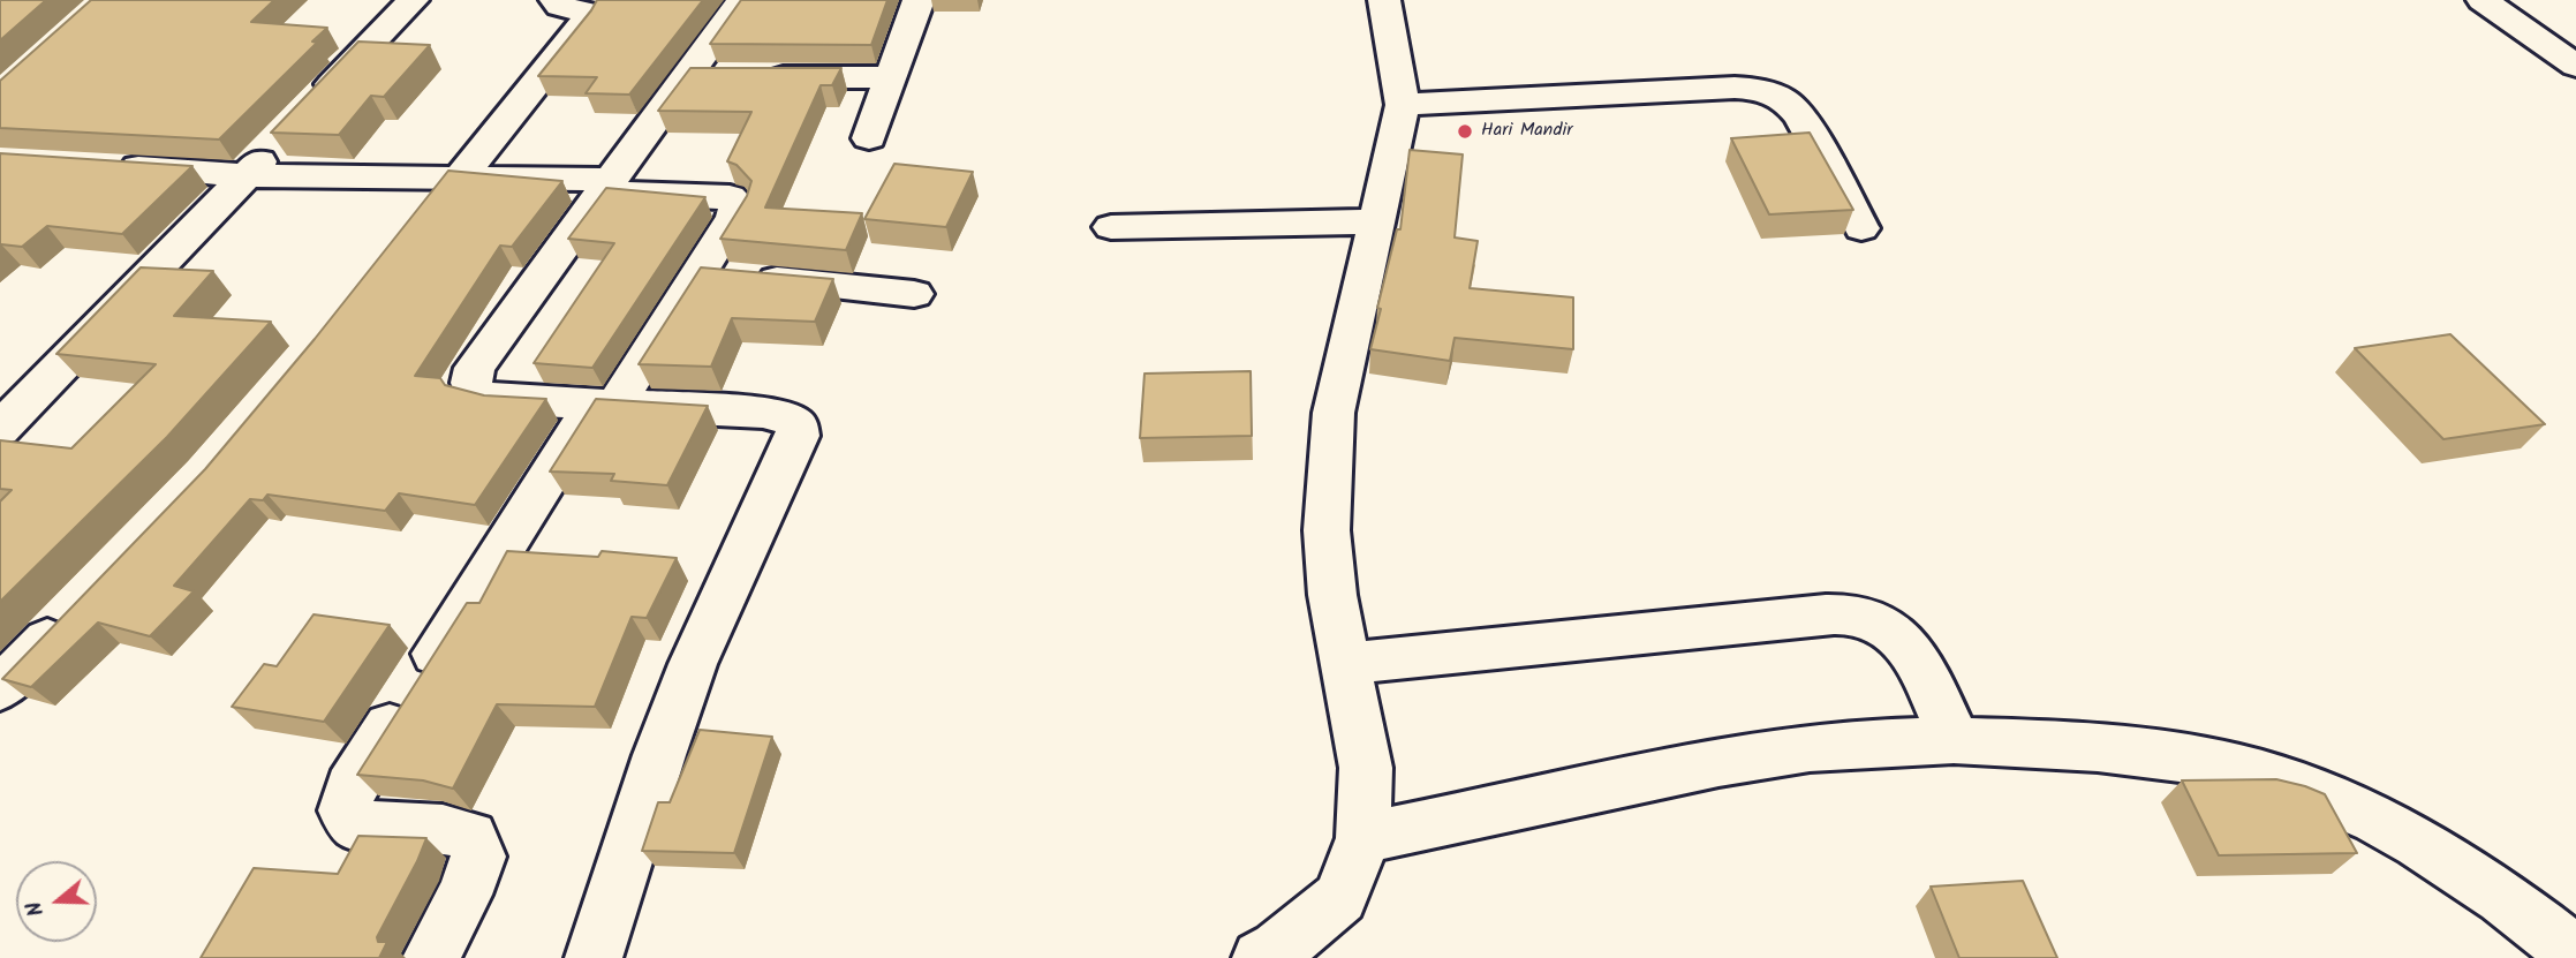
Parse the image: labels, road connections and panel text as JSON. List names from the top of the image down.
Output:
{
  "places": ["Hari Mandir"],
  "north": "left"
}
